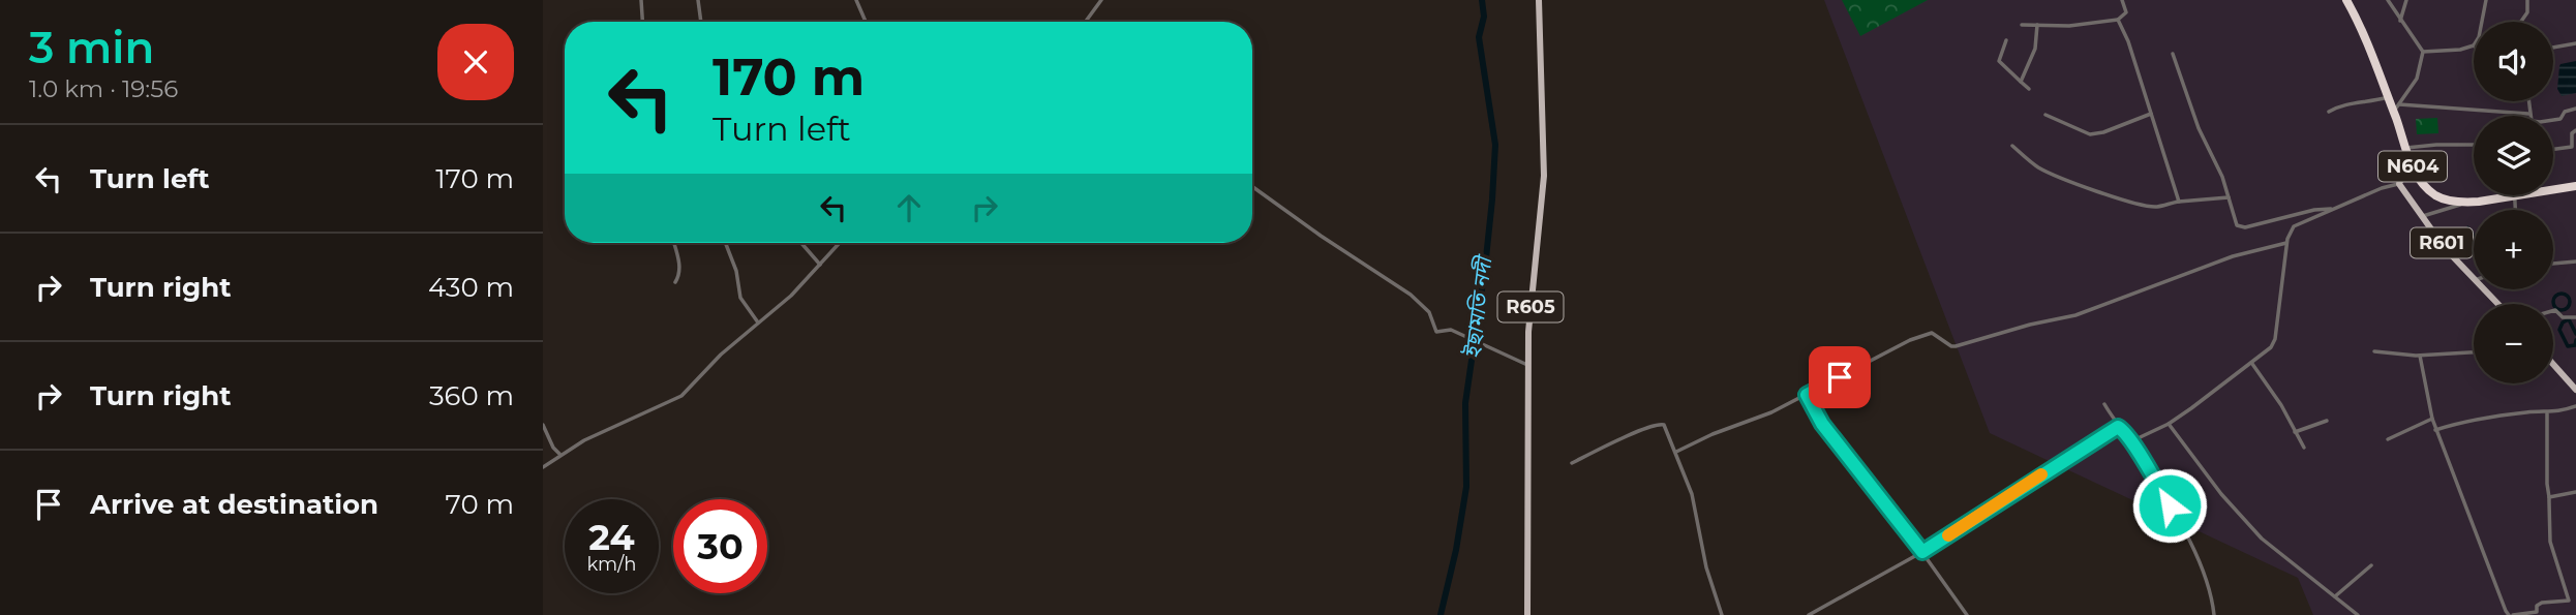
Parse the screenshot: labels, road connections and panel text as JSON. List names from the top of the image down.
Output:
{
  "streets": {
    "highway": ["N604"],
    "main road": ["R601", "R605"]
  },
  "water": ["ইছামতি নদী"],
  "page": {
    "heading": ["3 min", "1.0 km · 19:56"],
    "map_buttons": ["+", "−"],
    "turn": ["170 m", "Turn left"],
    "list": [
      {
        "name": "Turn left",
        "value": "170 m"
      },
      {
        "name": "Turn right",
        "value": "430 m"
      },
      {
        "name": "Turn right",
        "value": "360 m"
      },
      {
        "name": "Arrive at destination",
        "value": "70 m"
      }
    ],
    "speed": "24 km/h",
    "limit": "30"
  }
}
